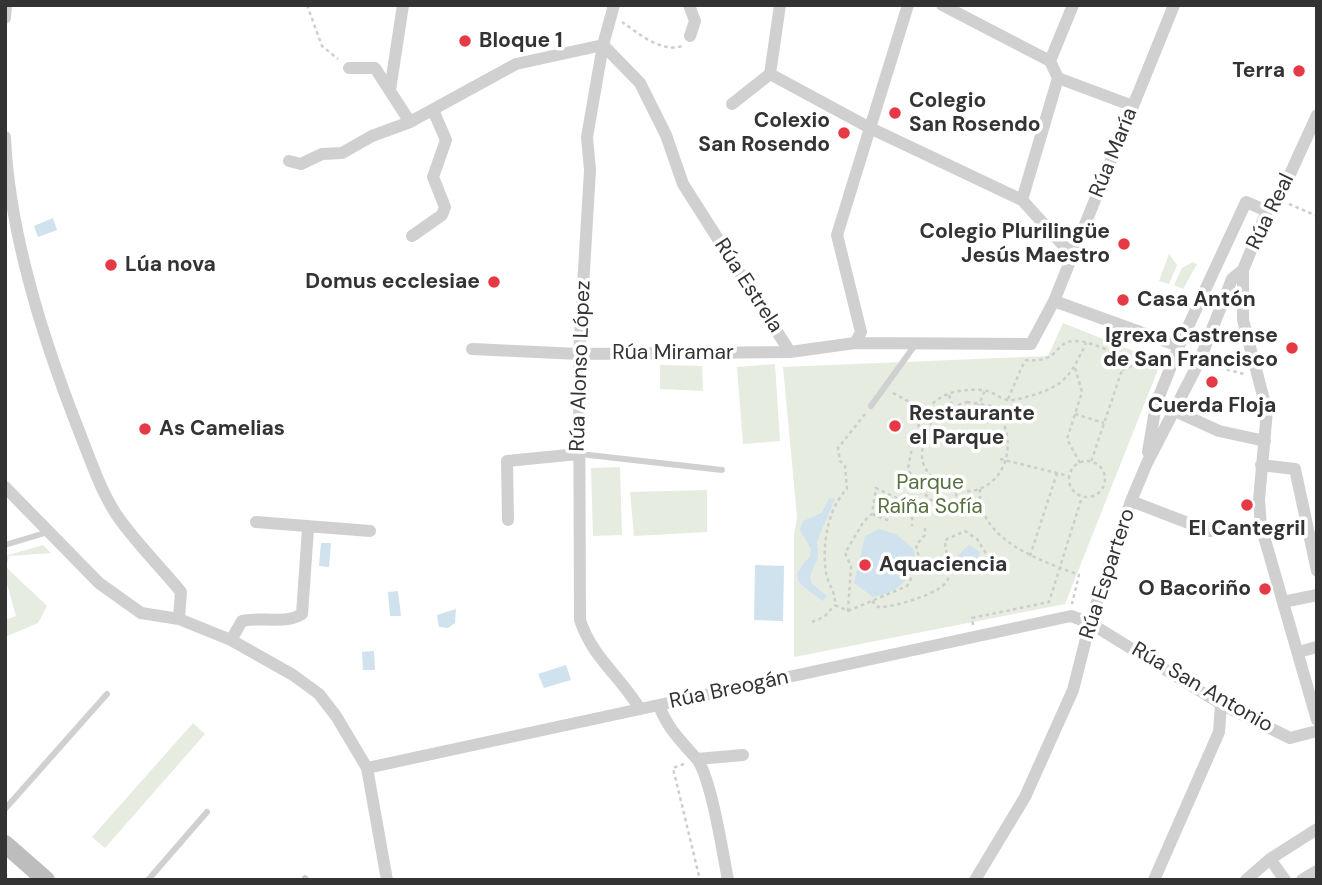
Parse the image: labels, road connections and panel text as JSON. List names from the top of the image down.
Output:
{
  "streets": {
    "street": [
      "Rúa María",
      "Rúa Real",
      "Rúa Estrela",
      "Rúa Miramar",
      "Rúa Alonso López",
      "Rúa Espartero",
      "Rúa San Antonio",
      "Rúa Breogán"
    ]
  },
  "crossings": [
    ["Rúa Real", "Rúa Espartero"],
    ["Rúa Estrela", "Rúa Miramar"],
    ["Rúa Estrela", "Rúa Alonso López"],
    ["Rúa Miramar", "Rúa Alonso López"],
    ["Rúa Alonso López", "Rúa Breogán"],
    ["Rúa Espartero", "Rúa San Antonio"],
    ["Rúa Espartero", "Rúa Breogán"],
    ["Rúa San Antonio", "Rúa Breogán"]
  ],
  "parks": ["Parque Raíña Sofía"],
  "places": [
    "Bloque 1",
    "Terra",
    "Colegio San Rosendo",
    "Colexio San Rosendo",
    "Colegio Plurilingüe Jesús Maestro",
    "Lúa nova",
    "Domus ecclesiae",
    "Casa Antón",
    "Igrexa Castrense de San Francisco",
    "Cuerda Floja",
    "Restaurante el Parque",
    "As Camelias",
    "El Cantegril",
    "Aquaciencia",
    "O Bacoriño"
  ]
}
